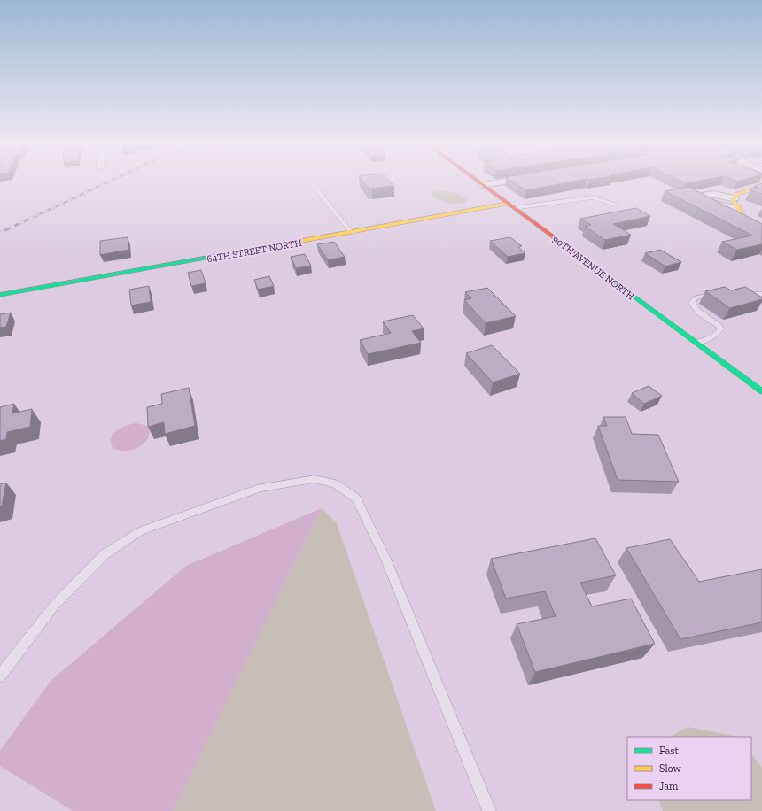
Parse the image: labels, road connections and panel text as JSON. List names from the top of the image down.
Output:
{
  "streets": {
    "street": ["64TH STREET NORTH", "90TH AVENUE NORTH"]
  },
  "crossings": [
    ["64TH STREET NORTH", "90TH AVENUE NORTH"]
  ],
  "legend": ["Fast", "Slow", "Jam"]
}
